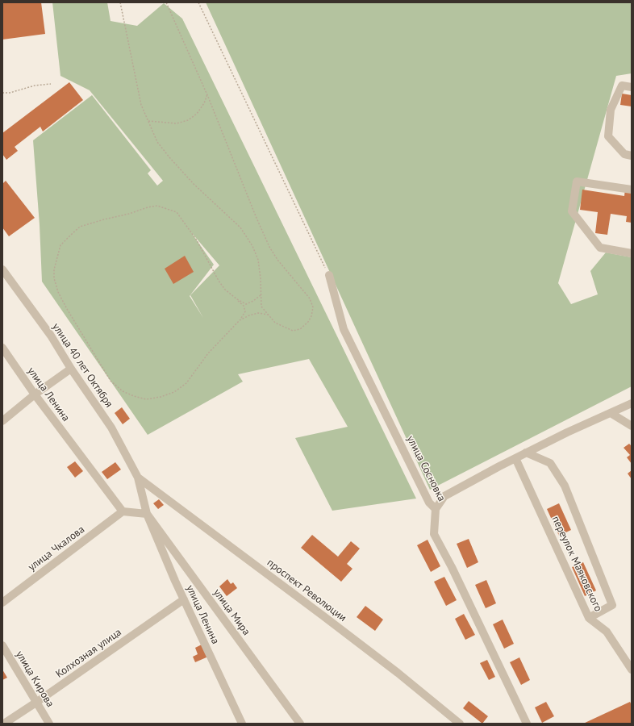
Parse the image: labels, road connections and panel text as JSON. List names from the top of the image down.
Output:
{
  "streets": {
    "street": [
      "улица 40 лет Октября",
      "улица Ленина",
      "улица Сосновка",
      "улица Чкалова",
      "переулок Маяковского",
      "проспект Революции",
      "улица Мира",
      "Колхозная улица",
      "улица Кирова"
    ]
  },
  "crossings": [
    ["улица 40 лет Октября", "улица Ленина"],
    ["улица 40 лет Октября", "проспект Революции"],
    ["улица Ленина", "улица Чкалова"],
    ["улица Ленина", "проспект Революции"],
    ["улица Ленина", "улица Мира"],
    ["улица Ленина", "Колхозная улица"],
    ["Колхозная улица", "улица Кирова"]
  ]
}
